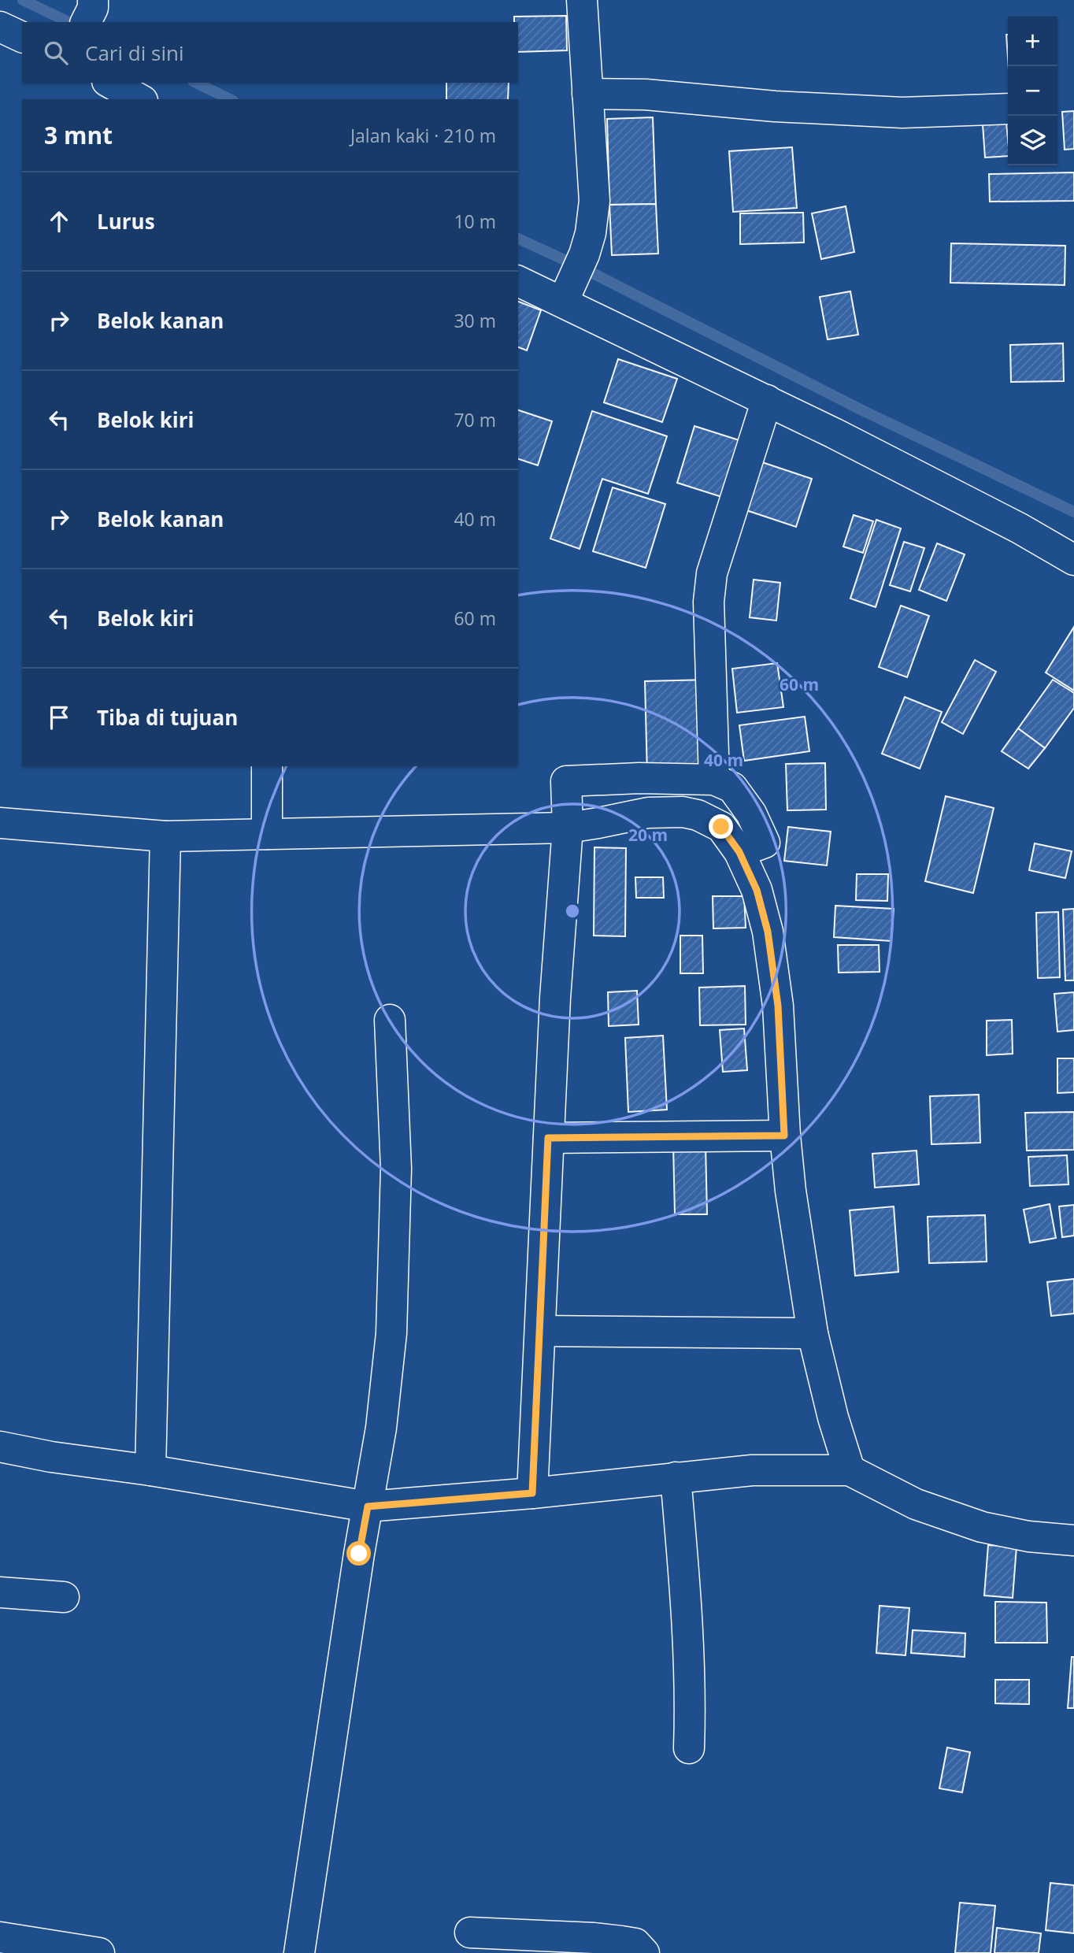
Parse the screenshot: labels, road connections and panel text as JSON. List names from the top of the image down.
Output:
{
  "page": {
    "map_buttons": ["+", "−"],
    "search": "Cari di sini",
    "heading": ["3 mnt", "Jalan kaki · 210 m"],
    "list": [
      ["Lurus", "10 m"],
      ["Belok kanan", "30 m"],
      ["Belok kiri", "70 m"],
      ["Belok kanan", "40 m"],
      ["Belok kiri", "60 m"],
      "Tiba di tujuan"
    ]
  },
  "rings": ["60 m", "40 m", "20 m"]
}
